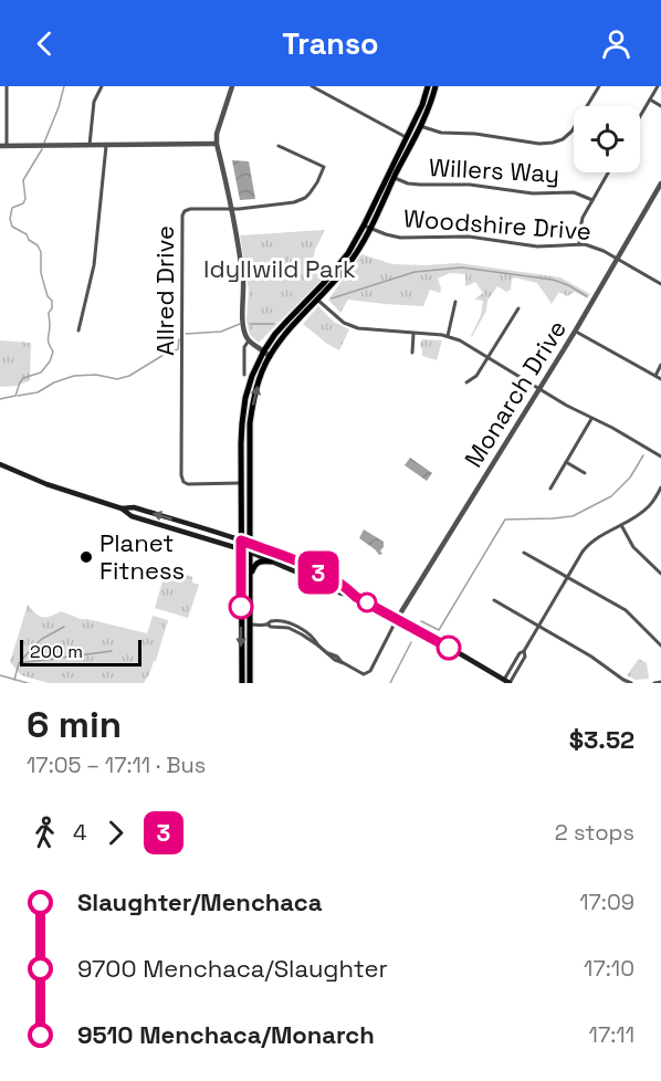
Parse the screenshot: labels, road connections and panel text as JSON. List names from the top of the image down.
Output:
{
  "streets": {
    "street": [
      "Willers Way",
      "Woodshire Drive",
      "Allred Drive",
      "Monarch Drive"
    ]
  },
  "crossings": [
    ["Woodshire Drive", "Monarch Drive"]
  ],
  "parks": ["Idyllwild Park"],
  "places": ["Planet Fitness"],
  "lines": ["bus line 3"],
  "scale_bar": "200 m",
  "page": {
    "header": "Transo",
    "on_map": "3",
    "scale": "200 m",
    "heading": ["6 min", "17:05 – 17:11 · Bus", "$3.52"],
    "legs": ["4", "3", "2 stops"],
    "list": [
      {
        "name": "Slaughter/Menchaca",
        "value": "17:09"
      },
      {
        "name": "9700 Menchaca/Slaughter",
        "value": "17:10"
      },
      {
        "name": "9510 Menchaca/Monarch",
        "value": "17:11"
      }
    ]
  }
}
